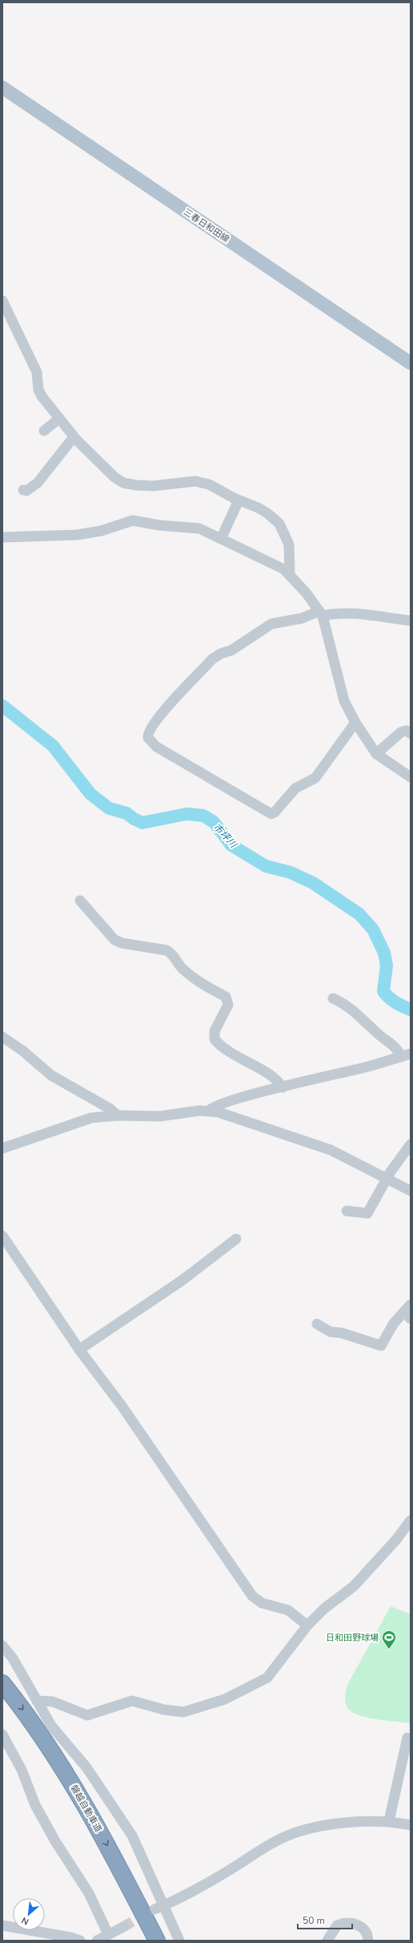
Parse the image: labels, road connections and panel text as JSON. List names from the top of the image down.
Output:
{
  "streets": {
    "highway": ["磐越自動車道"],
    "main road": ["三春日和田線"]
  },
  "water": ["市坪川"],
  "places": {
    "sports": ["日和田野球場"]
  },
  "scale_bar": "50 m",
  "north": "bottom left"
}
